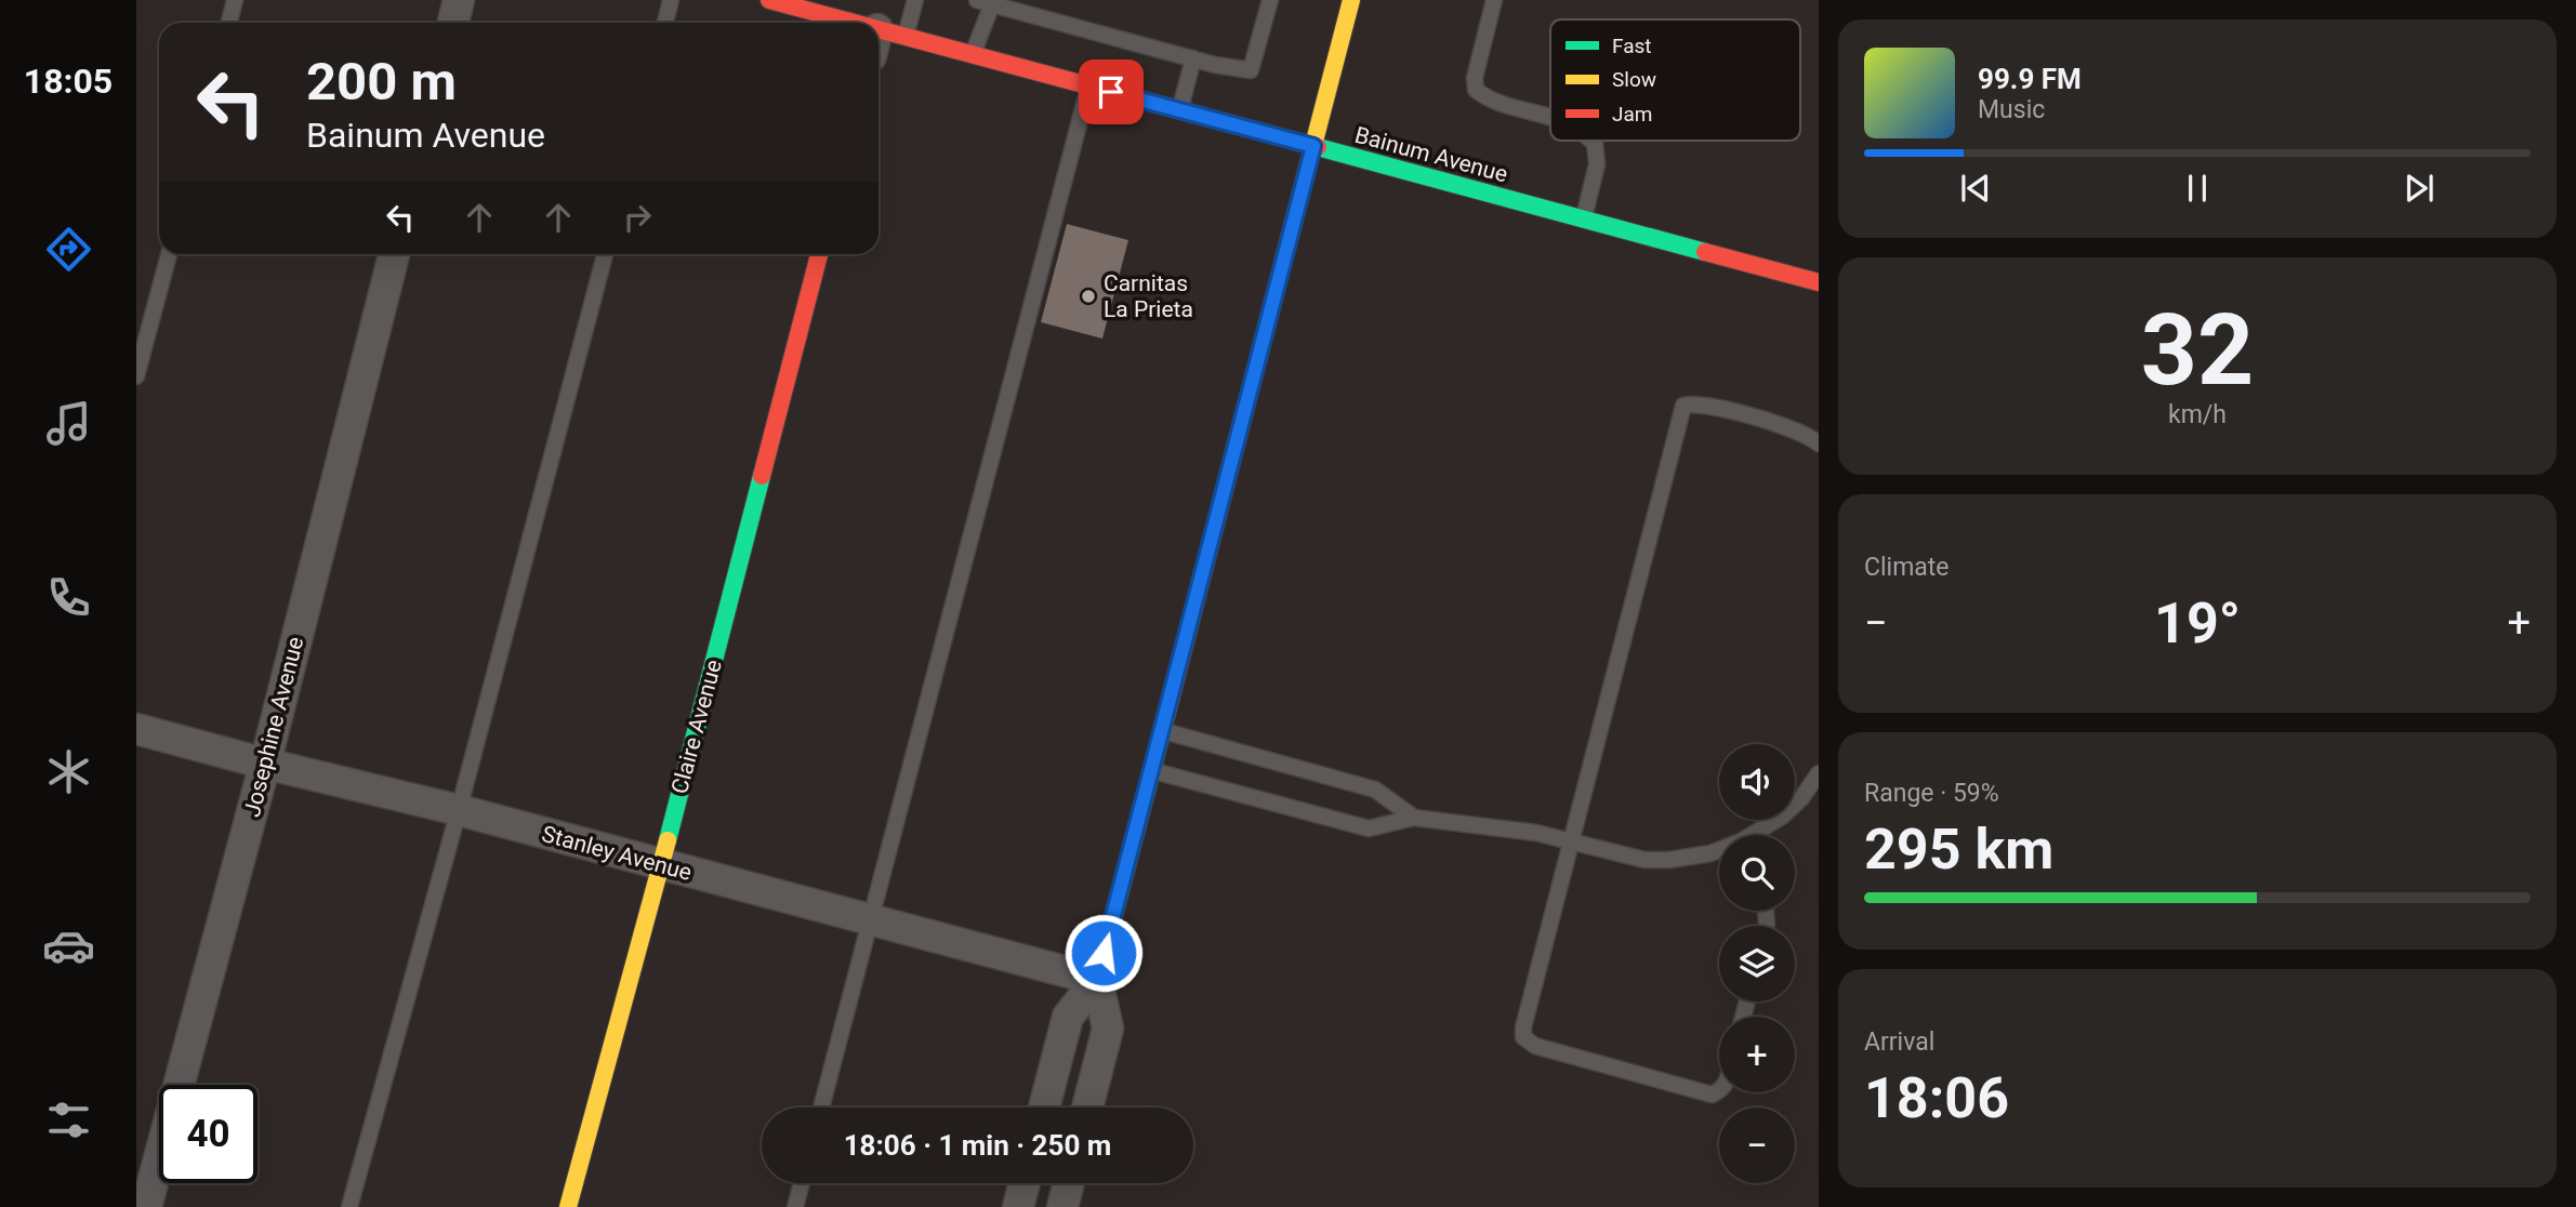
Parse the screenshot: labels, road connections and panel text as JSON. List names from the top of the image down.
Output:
{
  "streets": {
    "street": [
      "Bainum Avenue",
      "Josephine Avenue",
      "Claire Avenue",
      "Stanley Avenue"
    ]
  },
  "crossings": [
    ["Josephine Avenue", "Stanley Avenue"],
    ["Claire Avenue", "Stanley Avenue"]
  ],
  "places": ["Carnitas La Prieta"],
  "legend": ["Fast", "Slow", "Jam"],
  "page": {
    "tabs": "18:05",
    "turn": ["200 m", "Bainum Avenue"],
    "song": ["99.9 FM", "Music"],
    "tile": [
      ["32", "km/h"],
      "Climate",
      ["Range · 59%", "295 km"],
      ["Arrival", "18:06"]
    ],
    "heat": ["−", "19°", "+"],
    "map_buttons": ["+", "−"],
    "limit": "40",
    "trip": "18:06 · 1 min · 250 m"
  }
}
